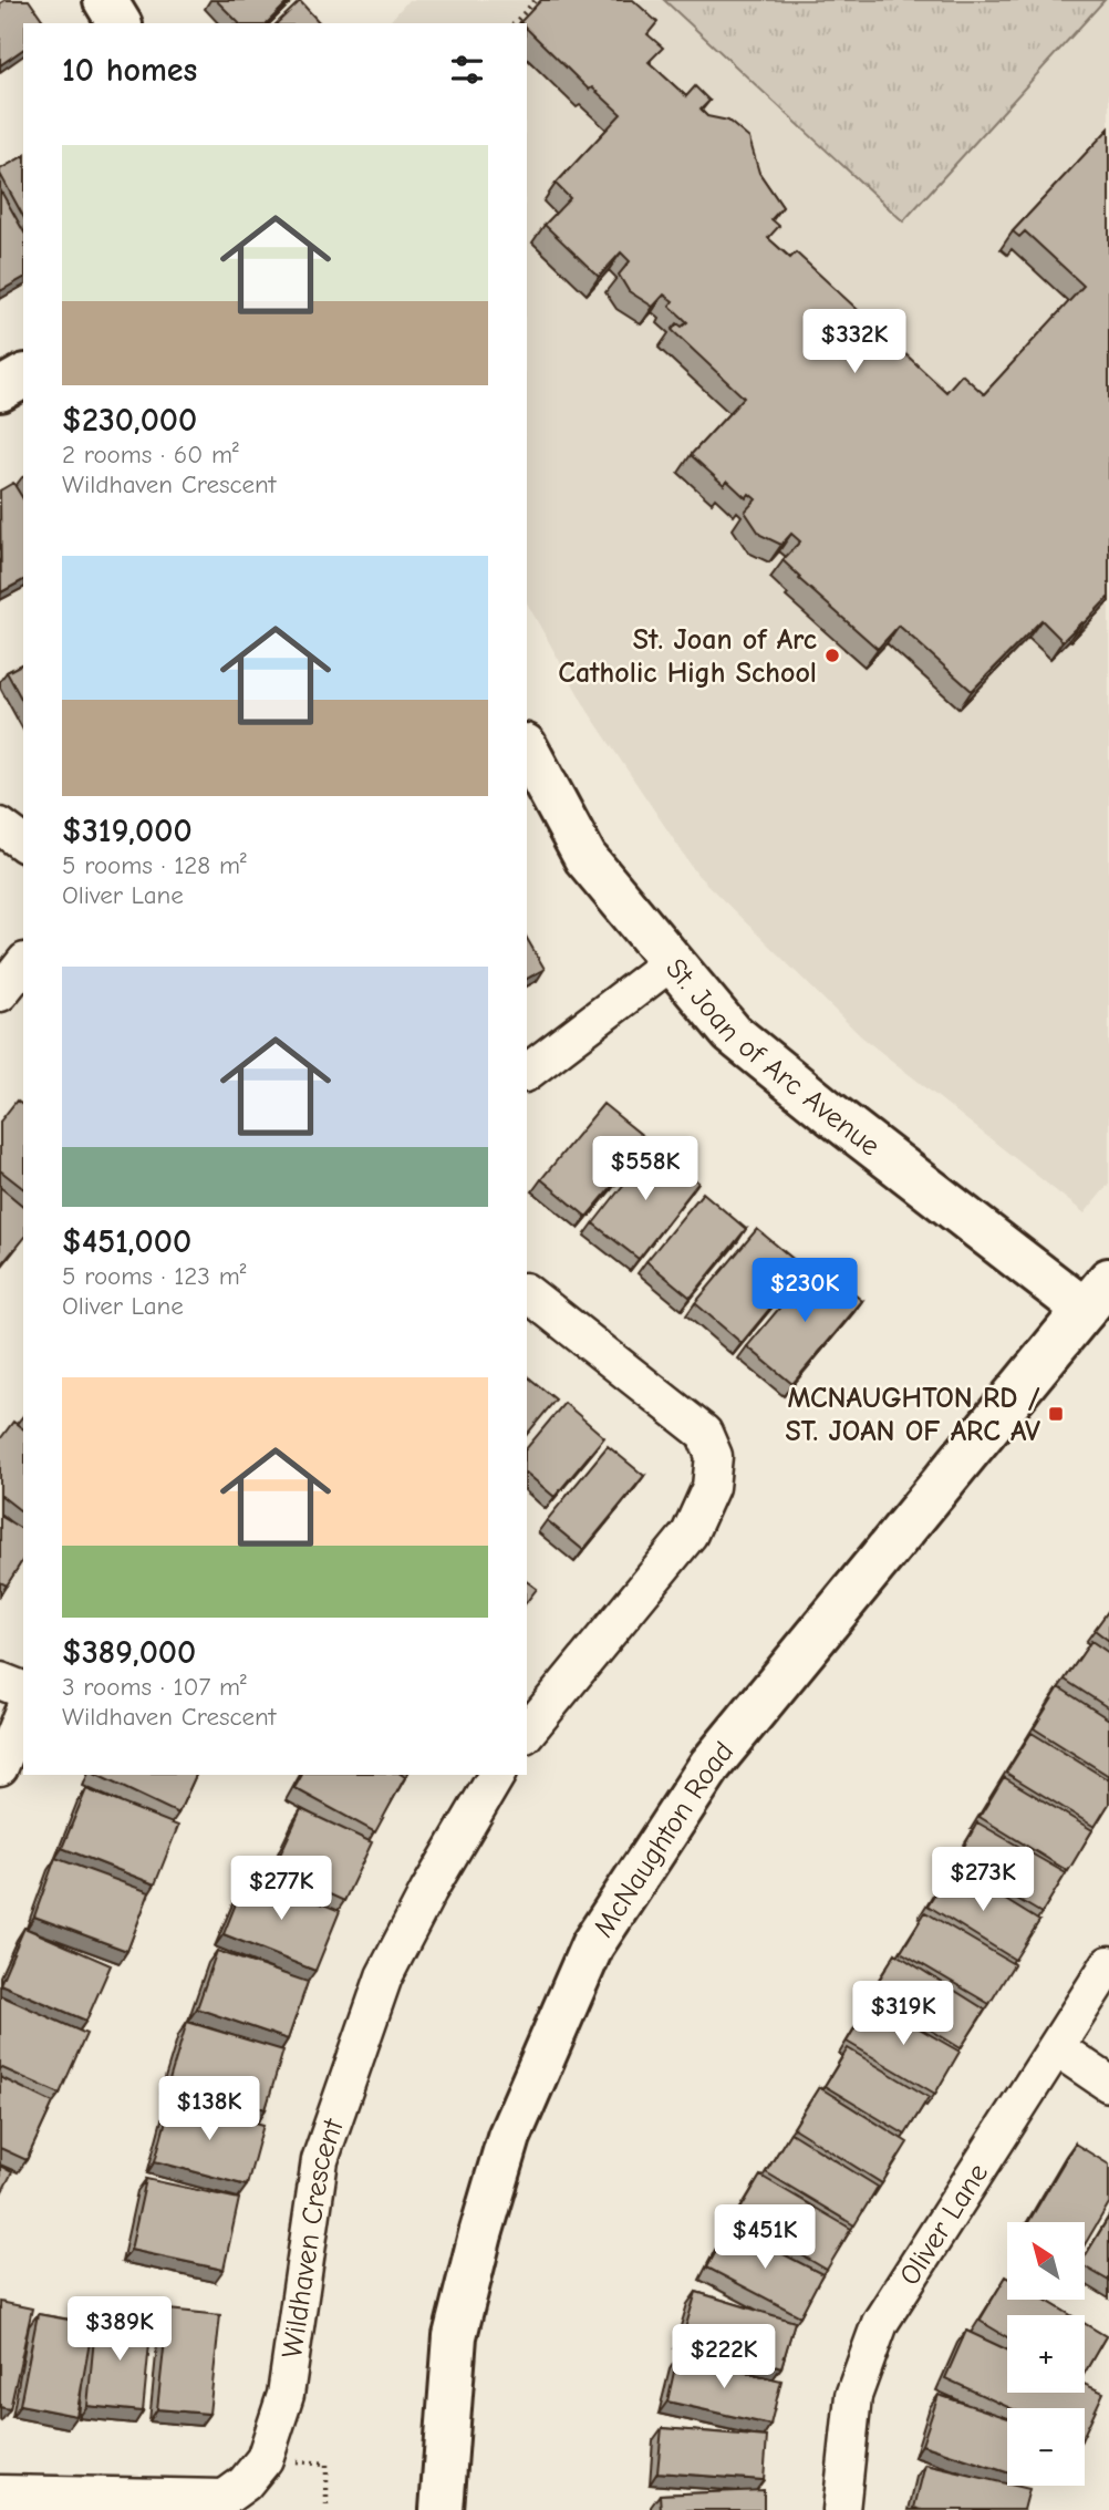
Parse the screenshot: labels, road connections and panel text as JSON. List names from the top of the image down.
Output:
{
  "streets": {
    "street": [
      "St. Joan of Arc Avenue",
      "McNaughton Road",
      "Oliver Lane",
      "Wildhaven Crescent"
    ]
  },
  "crossings": [
    ["St. Joan of Arc Avenue", "McNaughton Road"]
  ],
  "places": {
    "other": ["St. Joan of Arc Catholic High School"],
    "transit": ["MCNAUGHTON RD / ST. JOAN OF ARC AV"]
  },
  "north": "top left",
  "page": {
    "heading": "10 homes",
    "list": [
      {
        "name": "$230,000",
        "note": "2 rooms · 60 m² · Wildhaven Crescent"
      },
      {
        "name": "$319,000",
        "note": "5 rooms · 128 m² · Oliver Lane"
      },
      {
        "name": "$451,000",
        "note": "5 rooms · 123 m² · Oliver Lane"
      },
      {
        "name": "$389,000",
        "note": "3 rooms · 107 m² · Wildhaven Crescent"
      }
    ],
    "price": [
      "$332K",
      "$558K",
      "$230K",
      "$273K",
      "$277K",
      "$319K",
      "$138K",
      "$451K",
      "$389K",
      "$222K"
    ],
    "map_buttons": ["+", "−"]
  }
}
